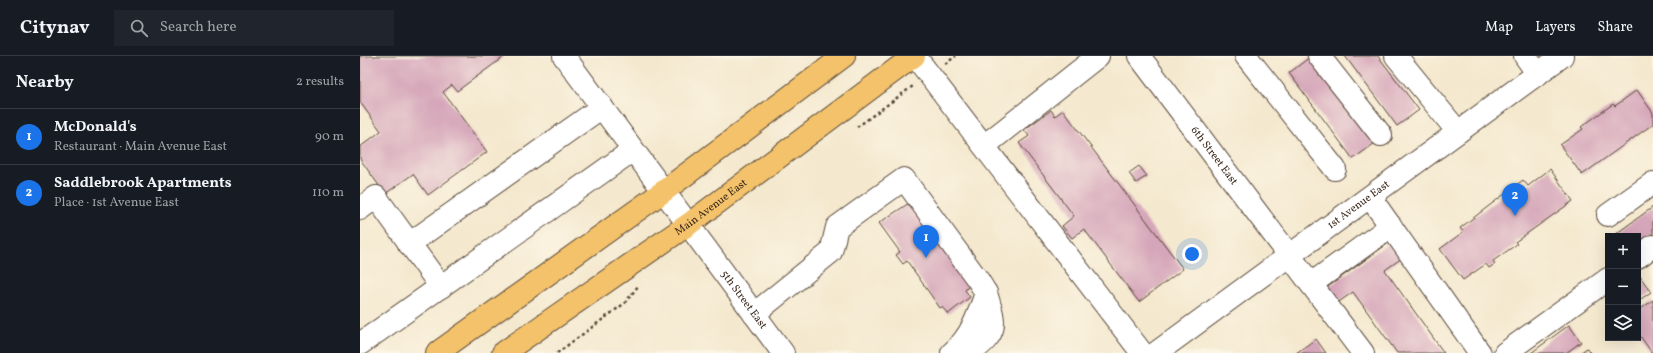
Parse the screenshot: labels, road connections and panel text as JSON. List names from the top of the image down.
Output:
{
  "streets": {
    "main road": ["Main Avenue East"],
    "street": ["6th Street East", "1st Avenue East", "5th Street East"]
  },
  "crossings": [
    ["6th Street East", "1st Avenue East"],
    ["Main Avenue East", "5th Street East"]
  ],
  "page": {
    "header": "Citynav",
    "search": "Search here",
    "nav": ["Map", "Layers", "Share"],
    "heading": ["Nearby", "2 results"],
    "list": [
      {
        "mark": "1",
        "name": "McDonald's",
        "note": "Restaurant · Main Avenue East",
        "value": "90 m"
      },
      {
        "mark": "2",
        "name": "Saddlebrook Apartments",
        "note": "Place · 1st Avenue East",
        "value": "110 m"
      }
    ],
    "pins": ["2", "1"],
    "map_buttons": ["+", "−"]
  }
}
